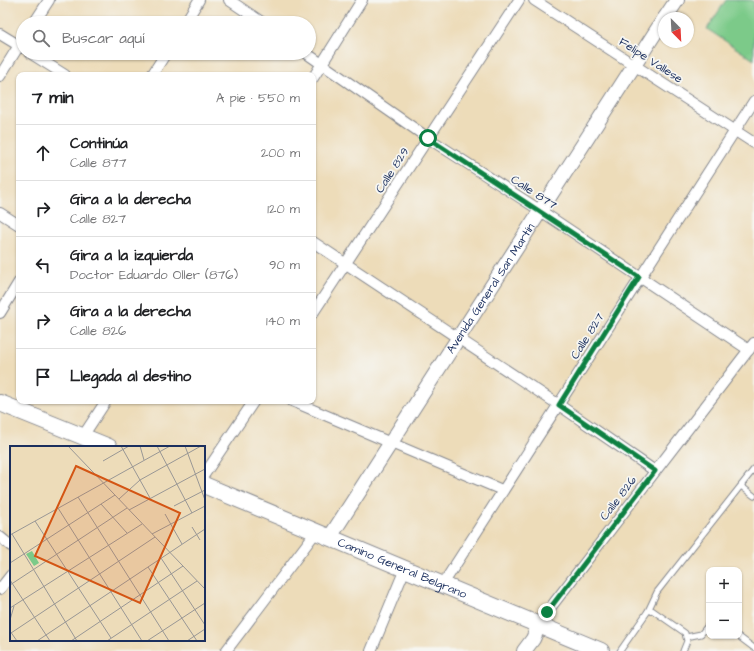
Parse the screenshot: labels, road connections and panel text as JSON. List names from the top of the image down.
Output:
{
  "streets": {
    "main road": ["Avenida General San Martín", "Camino General Belgrano"],
    "street": [
      "Felipe Vallese",
      "Calle 829",
      "Calle 877",
      "Calle 827",
      "Calle 826"
    ]
  },
  "crossings": [
    ["Felipe Vallese", "Avenida General San Martín"],
    ["Felipe Vallese", "Calle 827"],
    ["Calle 829", "Calle 877"],
    ["Calle 877", "Avenida General San Martín"],
    ["Calle 877", "Calle 827"],
    ["Calle 877", "Calle 826"],
    ["Avenida General San Martín", "Camino General Belgrano"],
    ["Calle 827", "Camino General Belgrano"],
    ["Calle 826", "Camino General Belgrano"]
  ],
  "north": "bottom right",
  "page": {
    "search": "Buscar aquí",
    "heading": ["7 min", "A pie · 550 m"],
    "list": [
      ["Continúa", "Calle 877", "200 m"],
      ["Gira a la derecha", "Calle 827", "120 m"],
      ["Gira a la izquierda", "Doctor Eduardo Oller (876)", "90 m"],
      ["Gira a la derecha", "Calle 826", "140 m"],
      "Llegada al destino"
    ],
    "map_buttons": ["+", "−"]
  }
}
